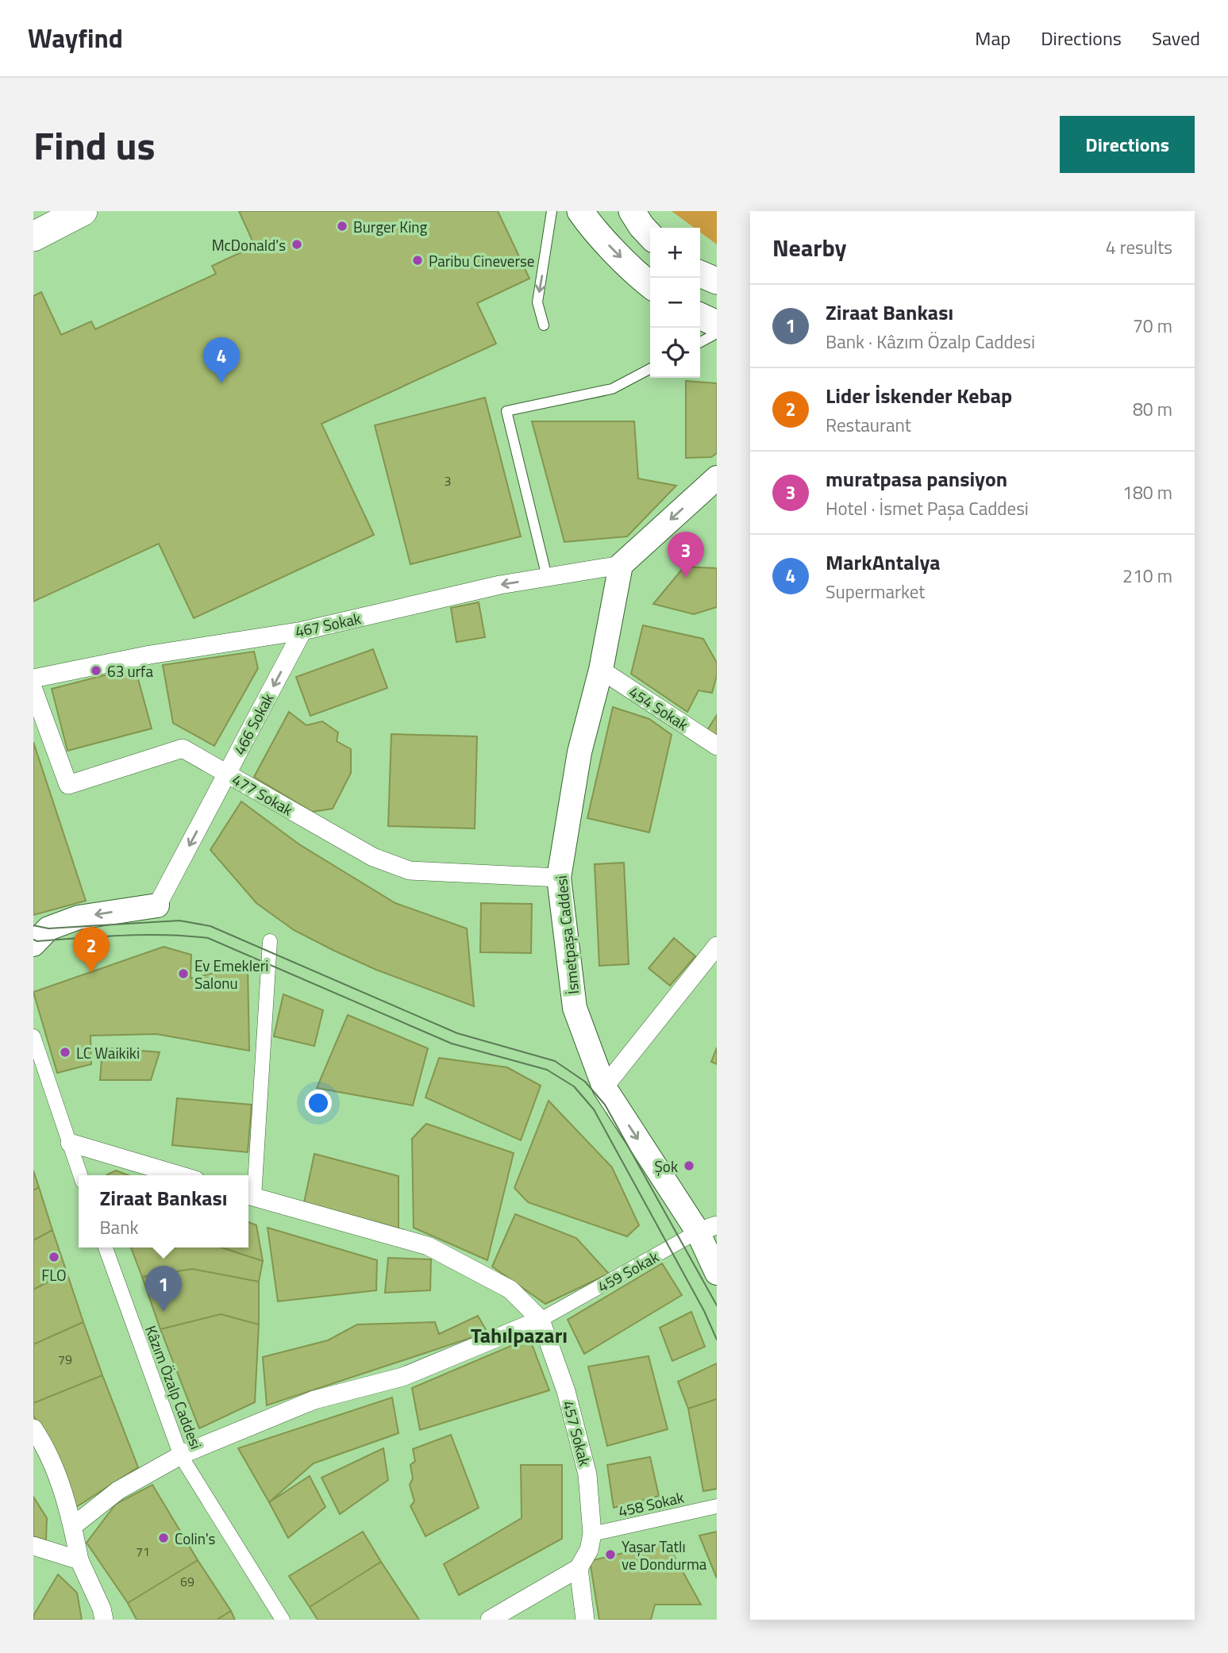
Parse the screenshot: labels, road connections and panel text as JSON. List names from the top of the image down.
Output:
{
  "streets": {
    "street": [
      "467 Sokak",
      "454 Sokak",
      "466 Sokak",
      "477 Sokak",
      "İsmetpaşa Caddesi",
      "459 Sokak",
      "Kâzım Özalp Caddesi",
      "457 Sokak",
      "458 Sokak"
    ]
  },
  "crossings": [
    ["467 Sokak", "466 Sokak"],
    ["467 Sokak", "İsmetpaşa Caddesi"],
    ["454 Sokak", "İsmetpaşa Caddesi"],
    ["466 Sokak", "477 Sokak"],
    ["477 Sokak", "İsmetpaşa Caddesi"],
    ["İsmetpaşa Caddesi", "459 Sokak"],
    ["459 Sokak", "457 Sokak"],
    ["457 Sokak", "458 Sokak"]
  ],
  "one_way": ["467 Sokak", "466 Sokak"],
  "districts": ["Tahılpazarı"],
  "places": [
    "Burger King",
    "McDonald's",
    "Paribu Cineverse",
    "63 urfa",
    "Ev Emekleri Salonu",
    "LC Waikiki",
    "Şok",
    "FLO",
    "Colin's",
    "Yaşar Tatlı ve Dondurma"
  ],
  "house_numbers": [
    "3",
    "79",
    "71",
    "69"
  ],
  "page": {
    "header": "Wayfind",
    "nav": ["Map", "Directions", "Saved"],
    "title": "Find us",
    "buttons": "Directions",
    "heading": ["Nearby", "4 results"],
    "map_buttons": ["+", "−"],
    "list": [
      {
        "mark": "1",
        "name": "Ziraat Bankası",
        "note": "Bank · Kâzım Özalp Caddesi",
        "value": "70 m"
      },
      {
        "mark": "2",
        "name": "Lider İskender Kebap",
        "note": "Restaurant",
        "value": "80 m"
      },
      {
        "mark": "3",
        "name": "muratpasa pansiyon",
        "note": "Hotel · İsmet Paşa Caddesi",
        "value": "180 m"
      },
      {
        "mark": "4",
        "name": "MarkAntalya",
        "note": "Supermarket",
        "value": "210 m"
      }
    ],
    "pins": [
      "4",
      "3",
      "2",
      "1"
    ],
    "popup": ["Ziraat Bankası", "Bank"]
  }
}
